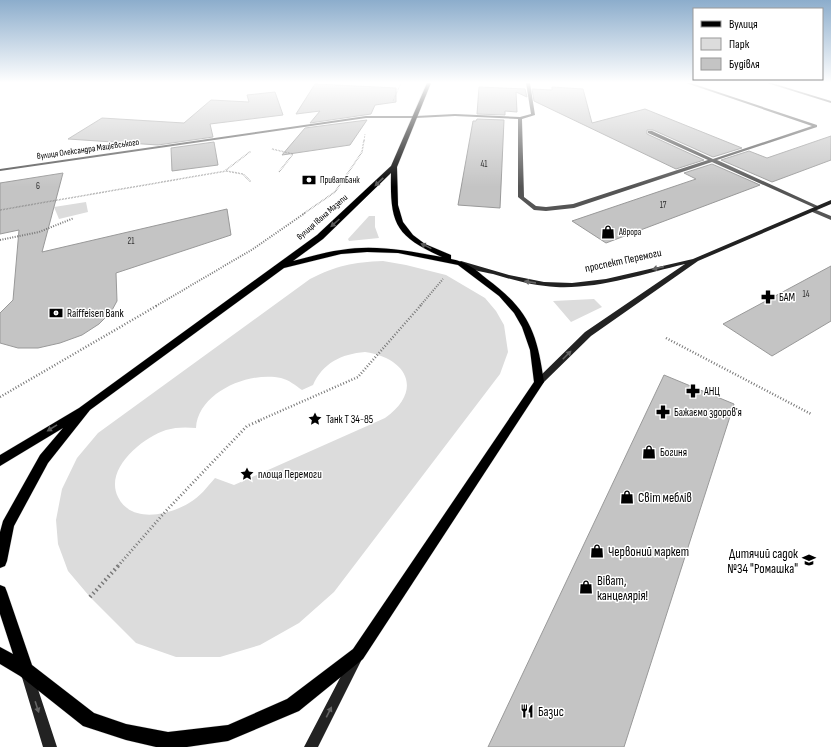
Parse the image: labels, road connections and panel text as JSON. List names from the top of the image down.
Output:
{
  "streets": {
    "main road": ["вулиця Івана Мазепи", "проспект Перемоги"],
    "street": ["вулиця Олександра Мацієвського"]
  },
  "crossings": [
    ["вулиця Івана Мазепи", "проспект Перемоги"]
  ],
  "places": {
    "bank": ["ПриватБанк", "Raiffeisen Bank"],
    "shop": [
      "Аврора",
      "Богиня",
      "Світ меблів",
      "Червоний маркет",
      "Віват, канцелярія!"
    ],
    "pharmacy": ["БАМ", "АНЦ", "Бажаємо здоровʼя"],
    "place": ["Танк Т 34-85", "площа Перемоги"],
    "school or university": ["Дитячий садок №34 \"Ромашка\""],
    "restaurant": ["Базис"]
  },
  "house_numbers": [
    "41",
    "6",
    "17",
    "21",
    "14"
  ],
  "legend": ["Вулиця", "Парк", "Будівля"]
}
